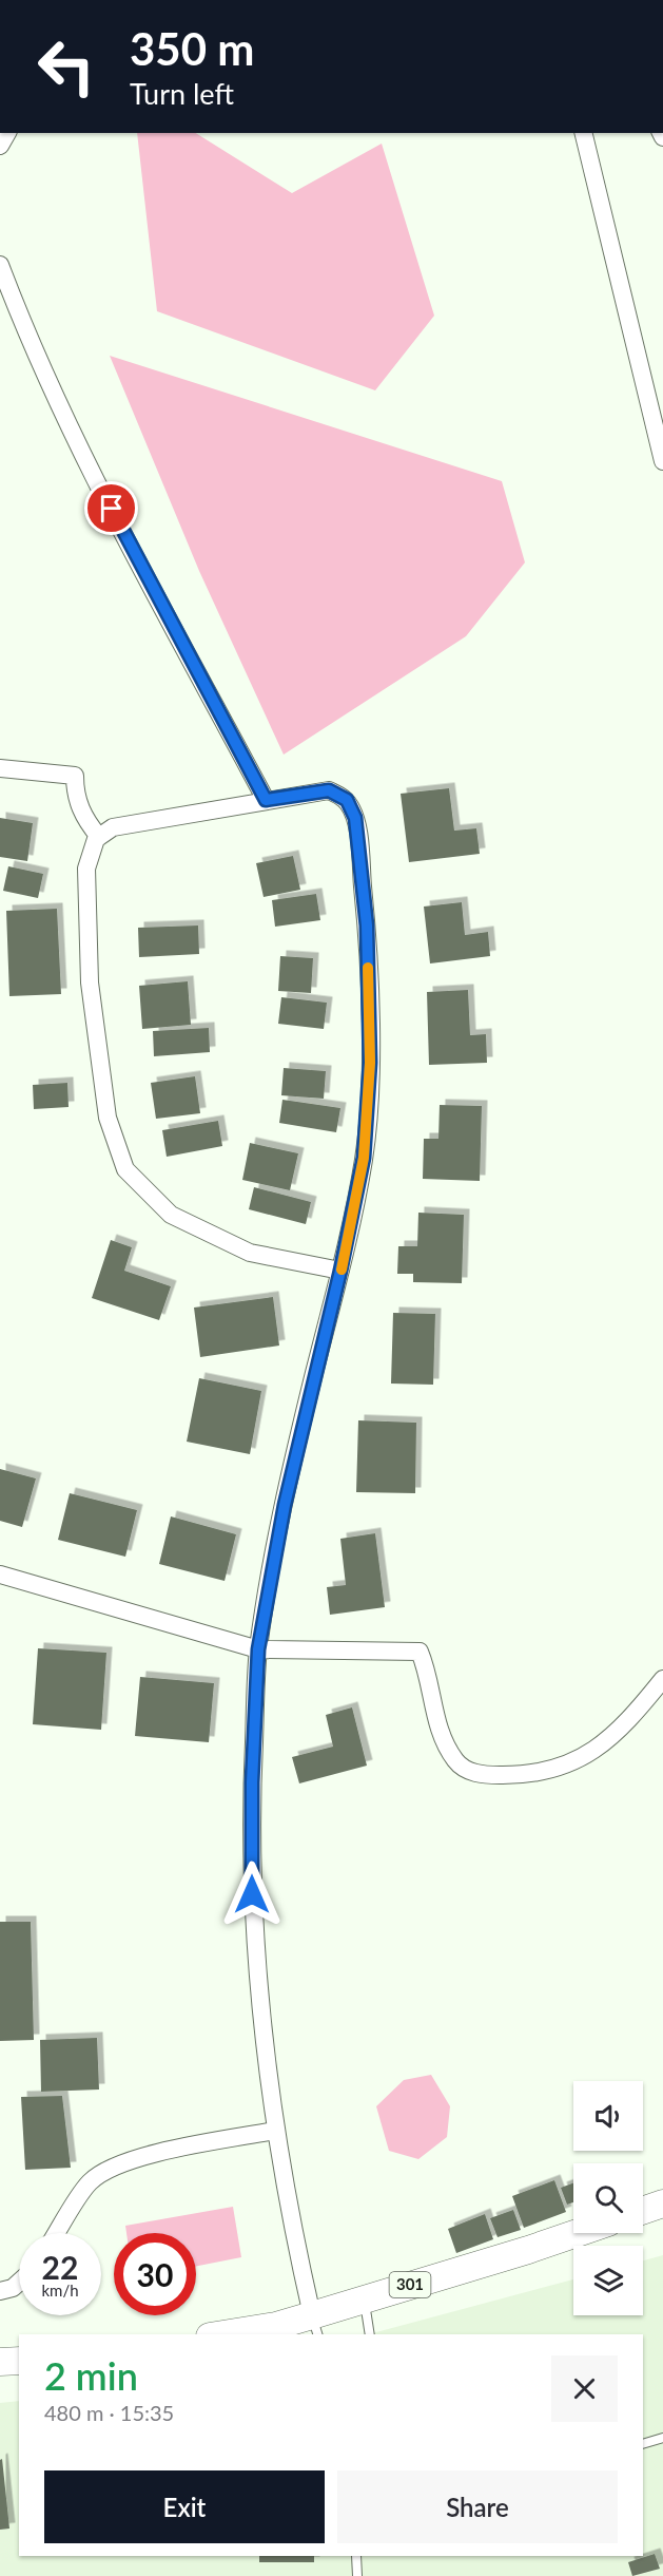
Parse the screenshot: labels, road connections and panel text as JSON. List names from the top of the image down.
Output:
{
  "streets": {
    "main road": ["301"]
  },
  "page": {
    "turn": ["350 m", "Turn left"],
    "speed": "22 km/h",
    "limit": "30",
    "heading": ["2 min", "480 m · 15:35"],
    "buttons": ["Exit", "Share"]
  }
}
